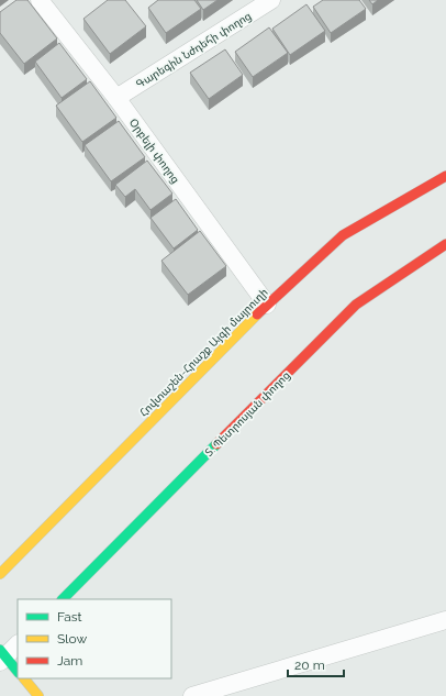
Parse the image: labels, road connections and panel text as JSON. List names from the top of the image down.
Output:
{
  "streets": {
    "street": [
      "Գարեգին Նժդեհի փողոց",
      "Օրբելի փողոց",
      "Հովտաշեն-Հրաշք Այգի մայրուղի",
      "Տ. Պետրոսյան փողոց"
    ]
  },
  "crossings": [
    ["Գարեգին Նժդեհի փողոց", "Օրբելի փողոց"],
    ["Օրբելի փողոց", "Հովտաշեն-Հրաշք Այգի մայրուղի"]
  ],
  "legend": ["Fast", "Slow", "Jam"],
  "scale_bar": "20 m"
}
